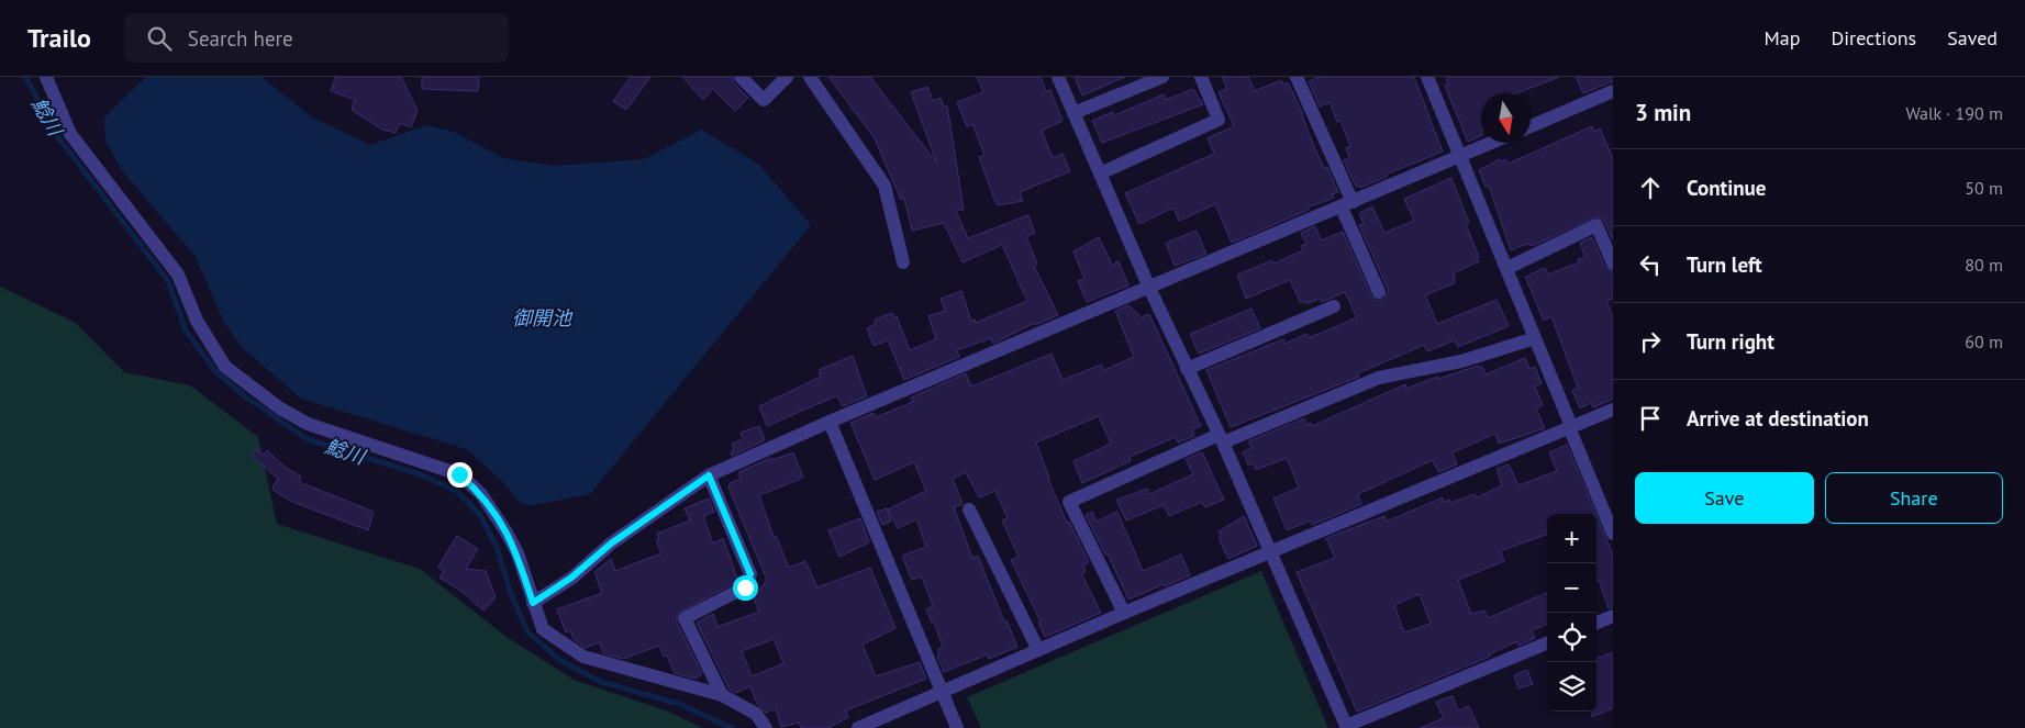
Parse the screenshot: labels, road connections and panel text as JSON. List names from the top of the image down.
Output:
{
  "water": ["鯰川", "御開池"],
  "north": "bottom",
  "page": {
    "header": "Trailo",
    "search": "Search here",
    "nav": ["Map", "Directions", "Saved"],
    "heading": ["3 min", "Walk · 190 m"],
    "list": [
      ["Continue", "50 m"],
      ["Turn left", "80 m"],
      ["Turn right", "60 m"],
      "Arrive at destination"
    ],
    "buttons": ["Save", "Share"],
    "map_buttons": ["+", "−"]
  }
}
